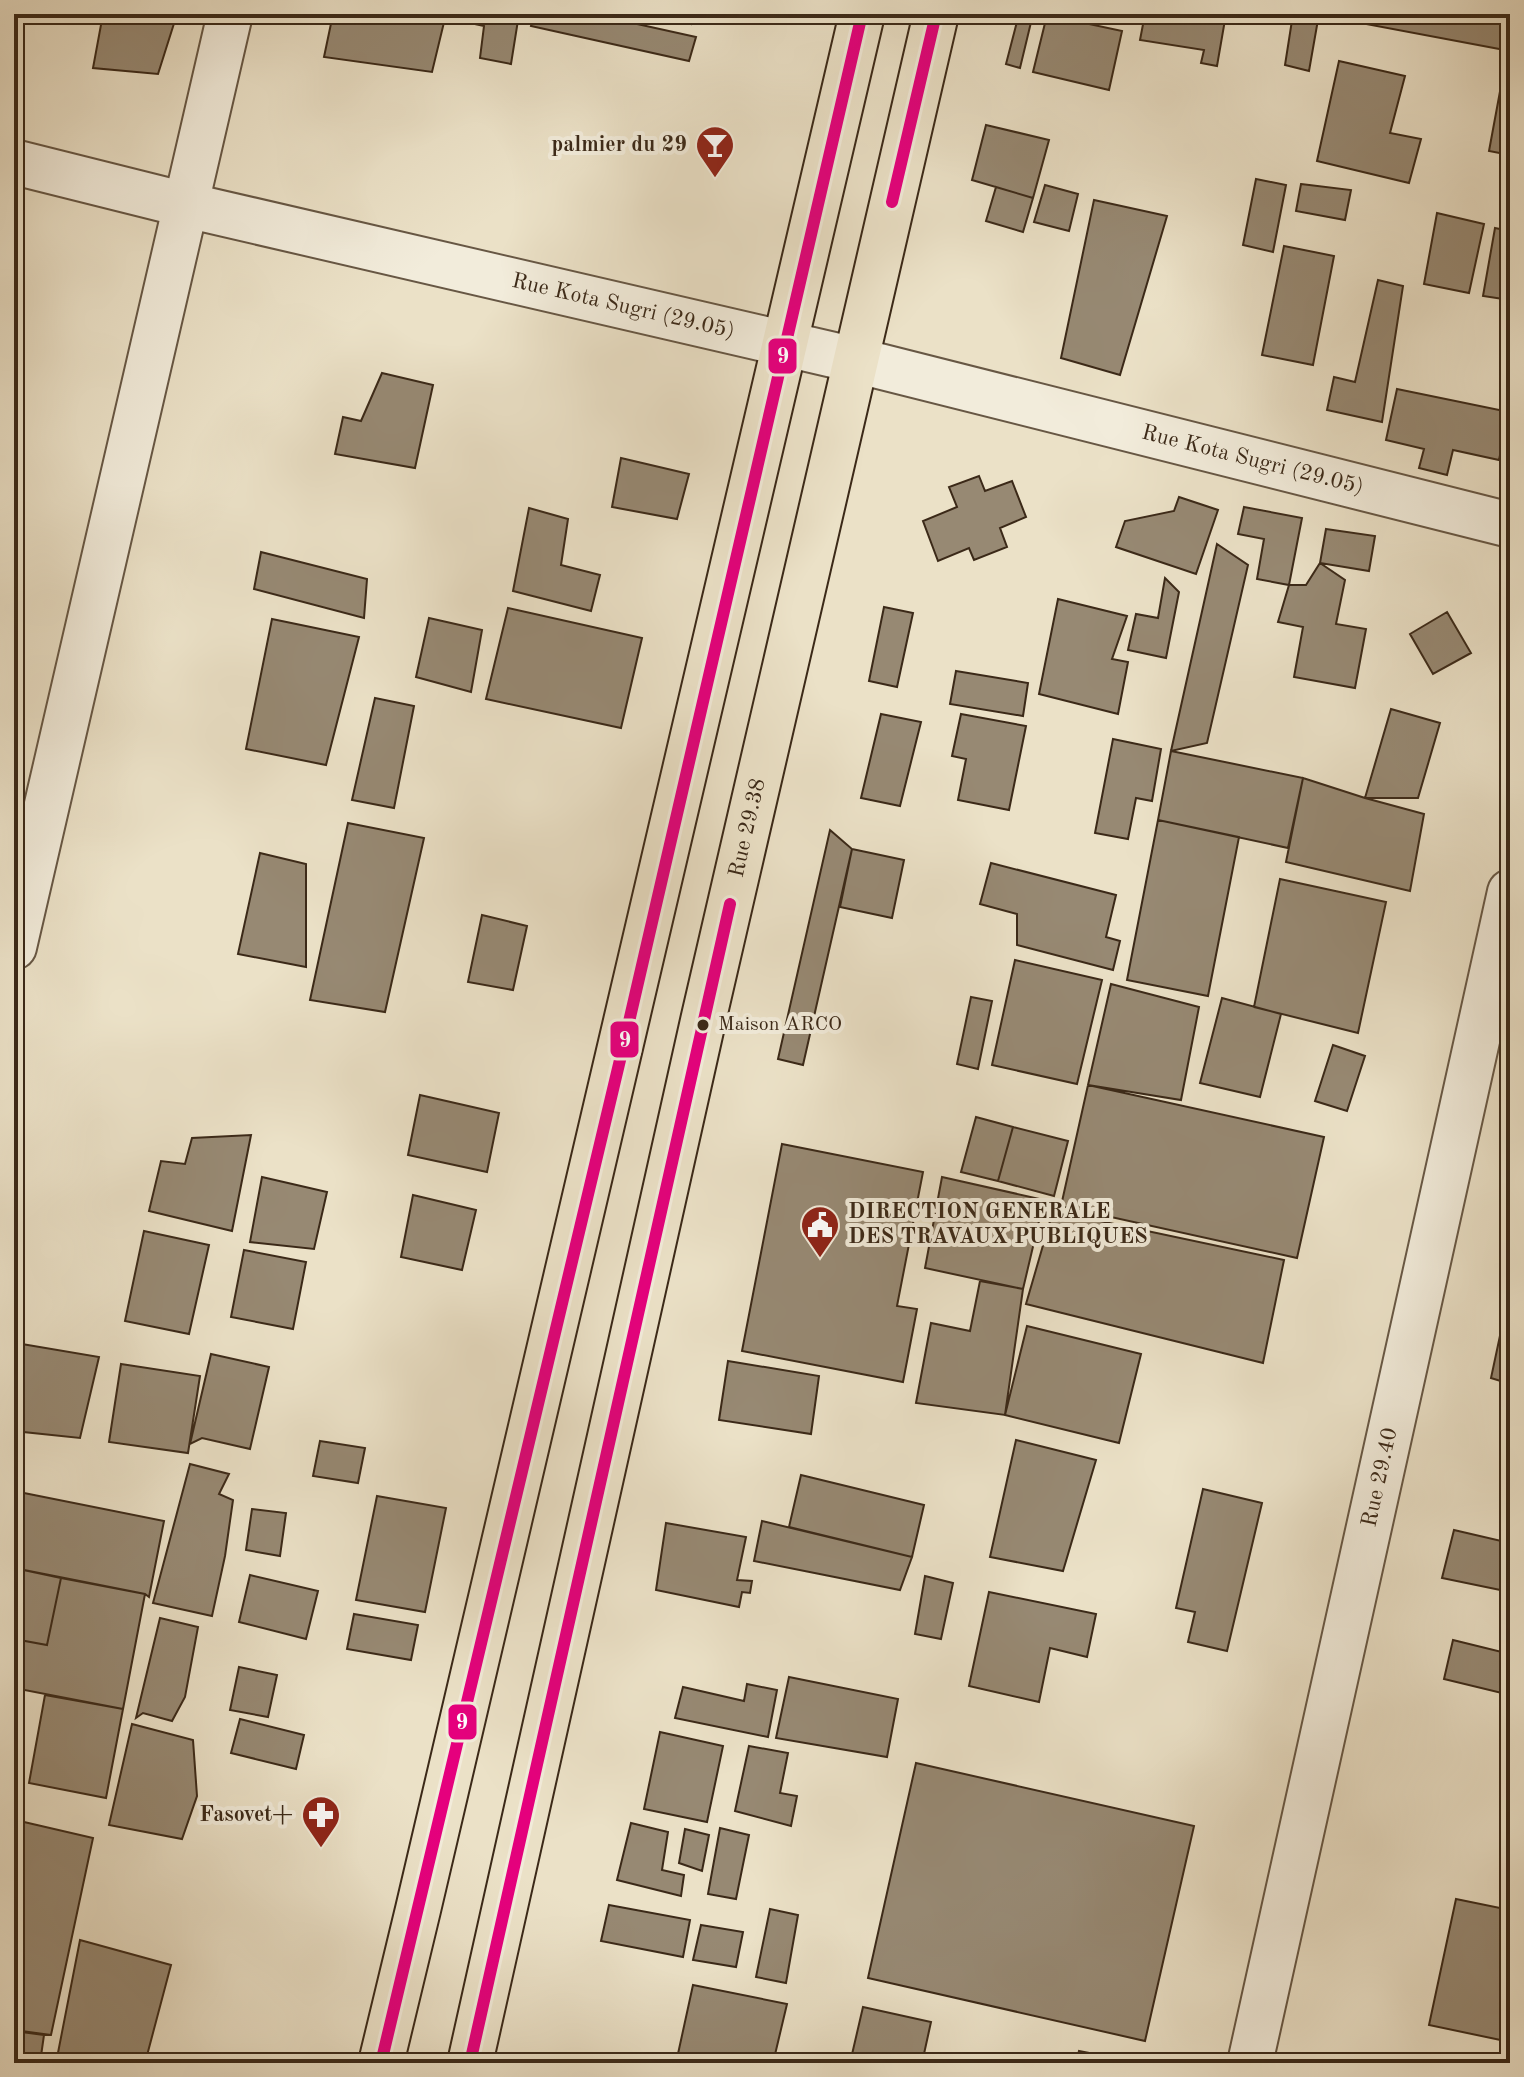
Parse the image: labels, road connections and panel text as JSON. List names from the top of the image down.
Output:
{
  "streets": {
    "main road": ["Rue 29.38"],
    "street": ["Rue Kota Sugri (29.05)", "Rue 29.40"]
  },
  "crossings": [
    ["Rue Kota Sugri (29.05)", "Rue 29.38"]
  ],
  "places": {
    "bar": ["palmier du 29"],
    "other": ["Maison ARCO"],
    "public building": ["DIRECTION GENERALE DES TRAVAUX PUBLIQUES"],
    "pharmacy": ["Fasovet+"]
  },
  "lines": ["transit line 9"]
}
